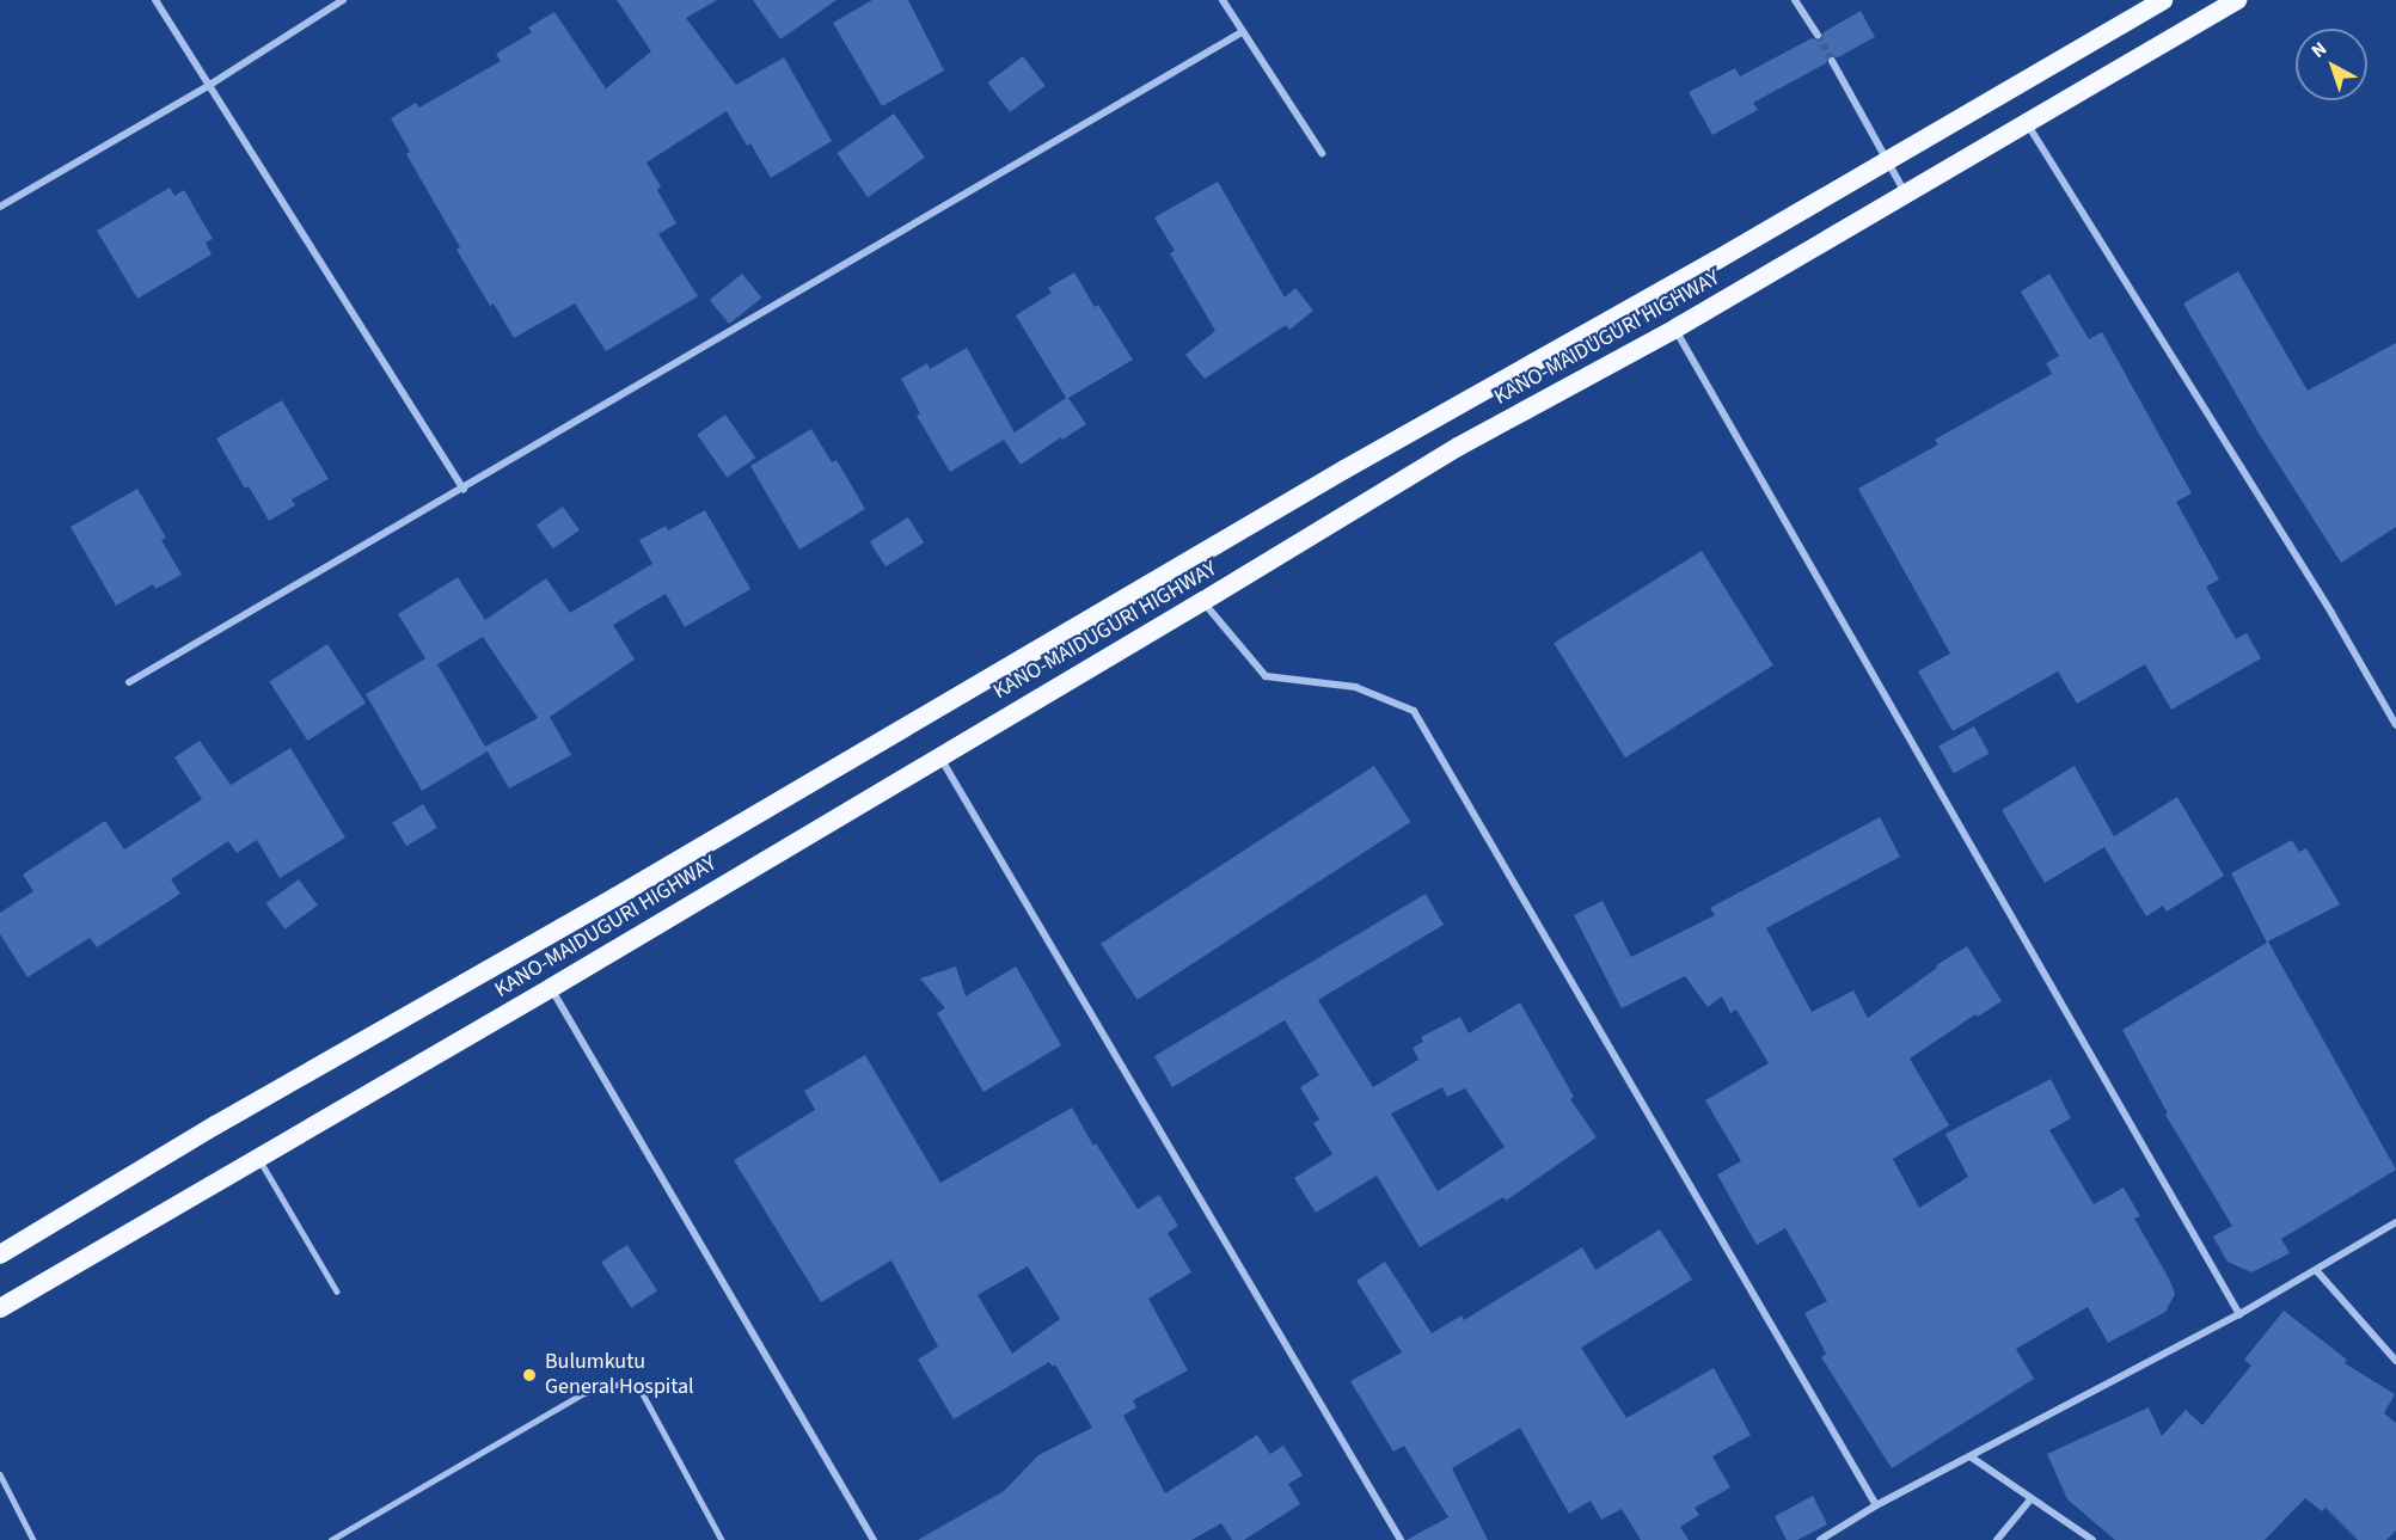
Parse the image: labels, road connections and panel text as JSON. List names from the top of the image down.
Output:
{
  "streets": {
    "highway": ["KANO-MAIDUGURI HIGHWAY"]
  },
  "places": ["Bulumkutu General Hospital"],
  "north": "top left"
}
